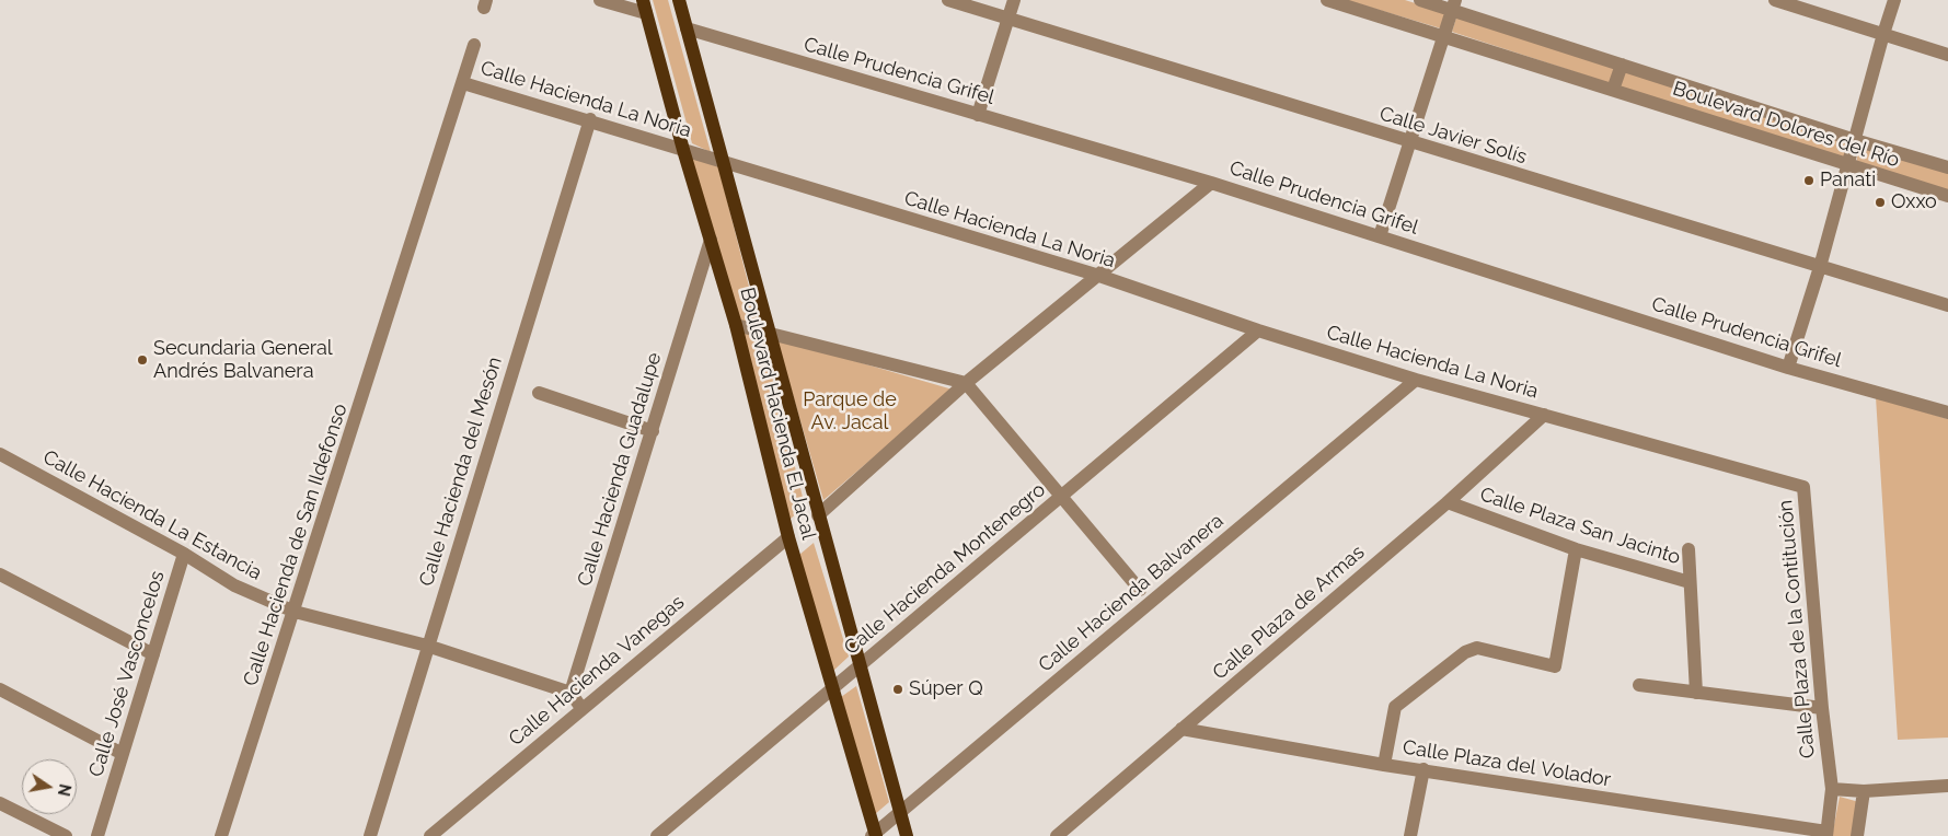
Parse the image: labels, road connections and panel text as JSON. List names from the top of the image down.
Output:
{
  "streets": {
    "main road": ["Boulevard Hacienda El Jacal"],
    "street": [
      "Calle Prudencia Grifel",
      "Calle Hacienda La Noria",
      "Boulevard Dolores del Río",
      "Calle Javier Solís",
      "Calle Hacienda Guadalupe",
      "Calle Hacienda del Mesón",
      "Calle Hacienda La Estancia",
      "Calle Plaza San Jacinto",
      "Calle Hacienda de San Ildefonso",
      "Calle Hacienda Montenegro",
      "Calle Hacienda Balvanera",
      "Calle Plaza de Armas",
      "Calle Plaza de la Contitución",
      "Calle Hacienda Vanegas",
      "Calle José Vasconcelos",
      "Calle Plaza del Volador"
    ]
  },
  "crossings": [
    ["Calle Prudencia Grifel", "Boulevard Hacienda El Jacal"],
    ["Calle Hacienda La Noria", "Boulevard Hacienda El Jacal"],
    ["Calle Hacienda La Noria", "Calle Hacienda del Mesón"],
    ["Calle Hacienda La Noria", "Calle Hacienda de San Ildefonso"],
    ["Calle Hacienda La Noria", "Calle Hacienda Montenegro"],
    ["Calle Hacienda La Noria", "Calle Hacienda Balvanera"],
    ["Calle Hacienda La Noria", "Calle Plaza de Armas"],
    ["Calle Hacienda La Noria", "Calle Plaza de la Contitución"],
    ["Boulevard Hacienda El Jacal", "Calle Hacienda Guadalupe"],
    ["Boulevard Hacienda El Jacal", "Calle Hacienda Montenegro"],
    ["Boulevard Hacienda El Jacal", "Calle Hacienda Balvanera"],
    ["Boulevard Hacienda El Jacal", "Calle Hacienda Vanegas"],
    ["Calle Hacienda Guadalupe", "Calle Hacienda La Estancia"],
    ["Calle Hacienda del Mesón", "Calle Hacienda La Estancia"],
    ["Calle Hacienda La Estancia", "Calle Hacienda de San Ildefonso"],
    ["Calle Hacienda La Estancia", "Calle José Vasconcelos"],
    ["Calle Plaza San Jacinto", "Calle Plaza de Armas"],
    ["Calle Plaza de Armas", "Calle Plaza de la Contitución"],
    ["Calle Plaza de Armas", "Calle Plaza del Volador"],
    ["Calle Plaza de la Contitución", "Calle Plaza del Volador"]
  ],
  "parks": ["Parque de Av. Jacal"],
  "places": [
    "Panati",
    "Oxxo",
    "Secundaria General Andrés Balvanera",
    "Súper Q"
  ],
  "north": "right"
}
